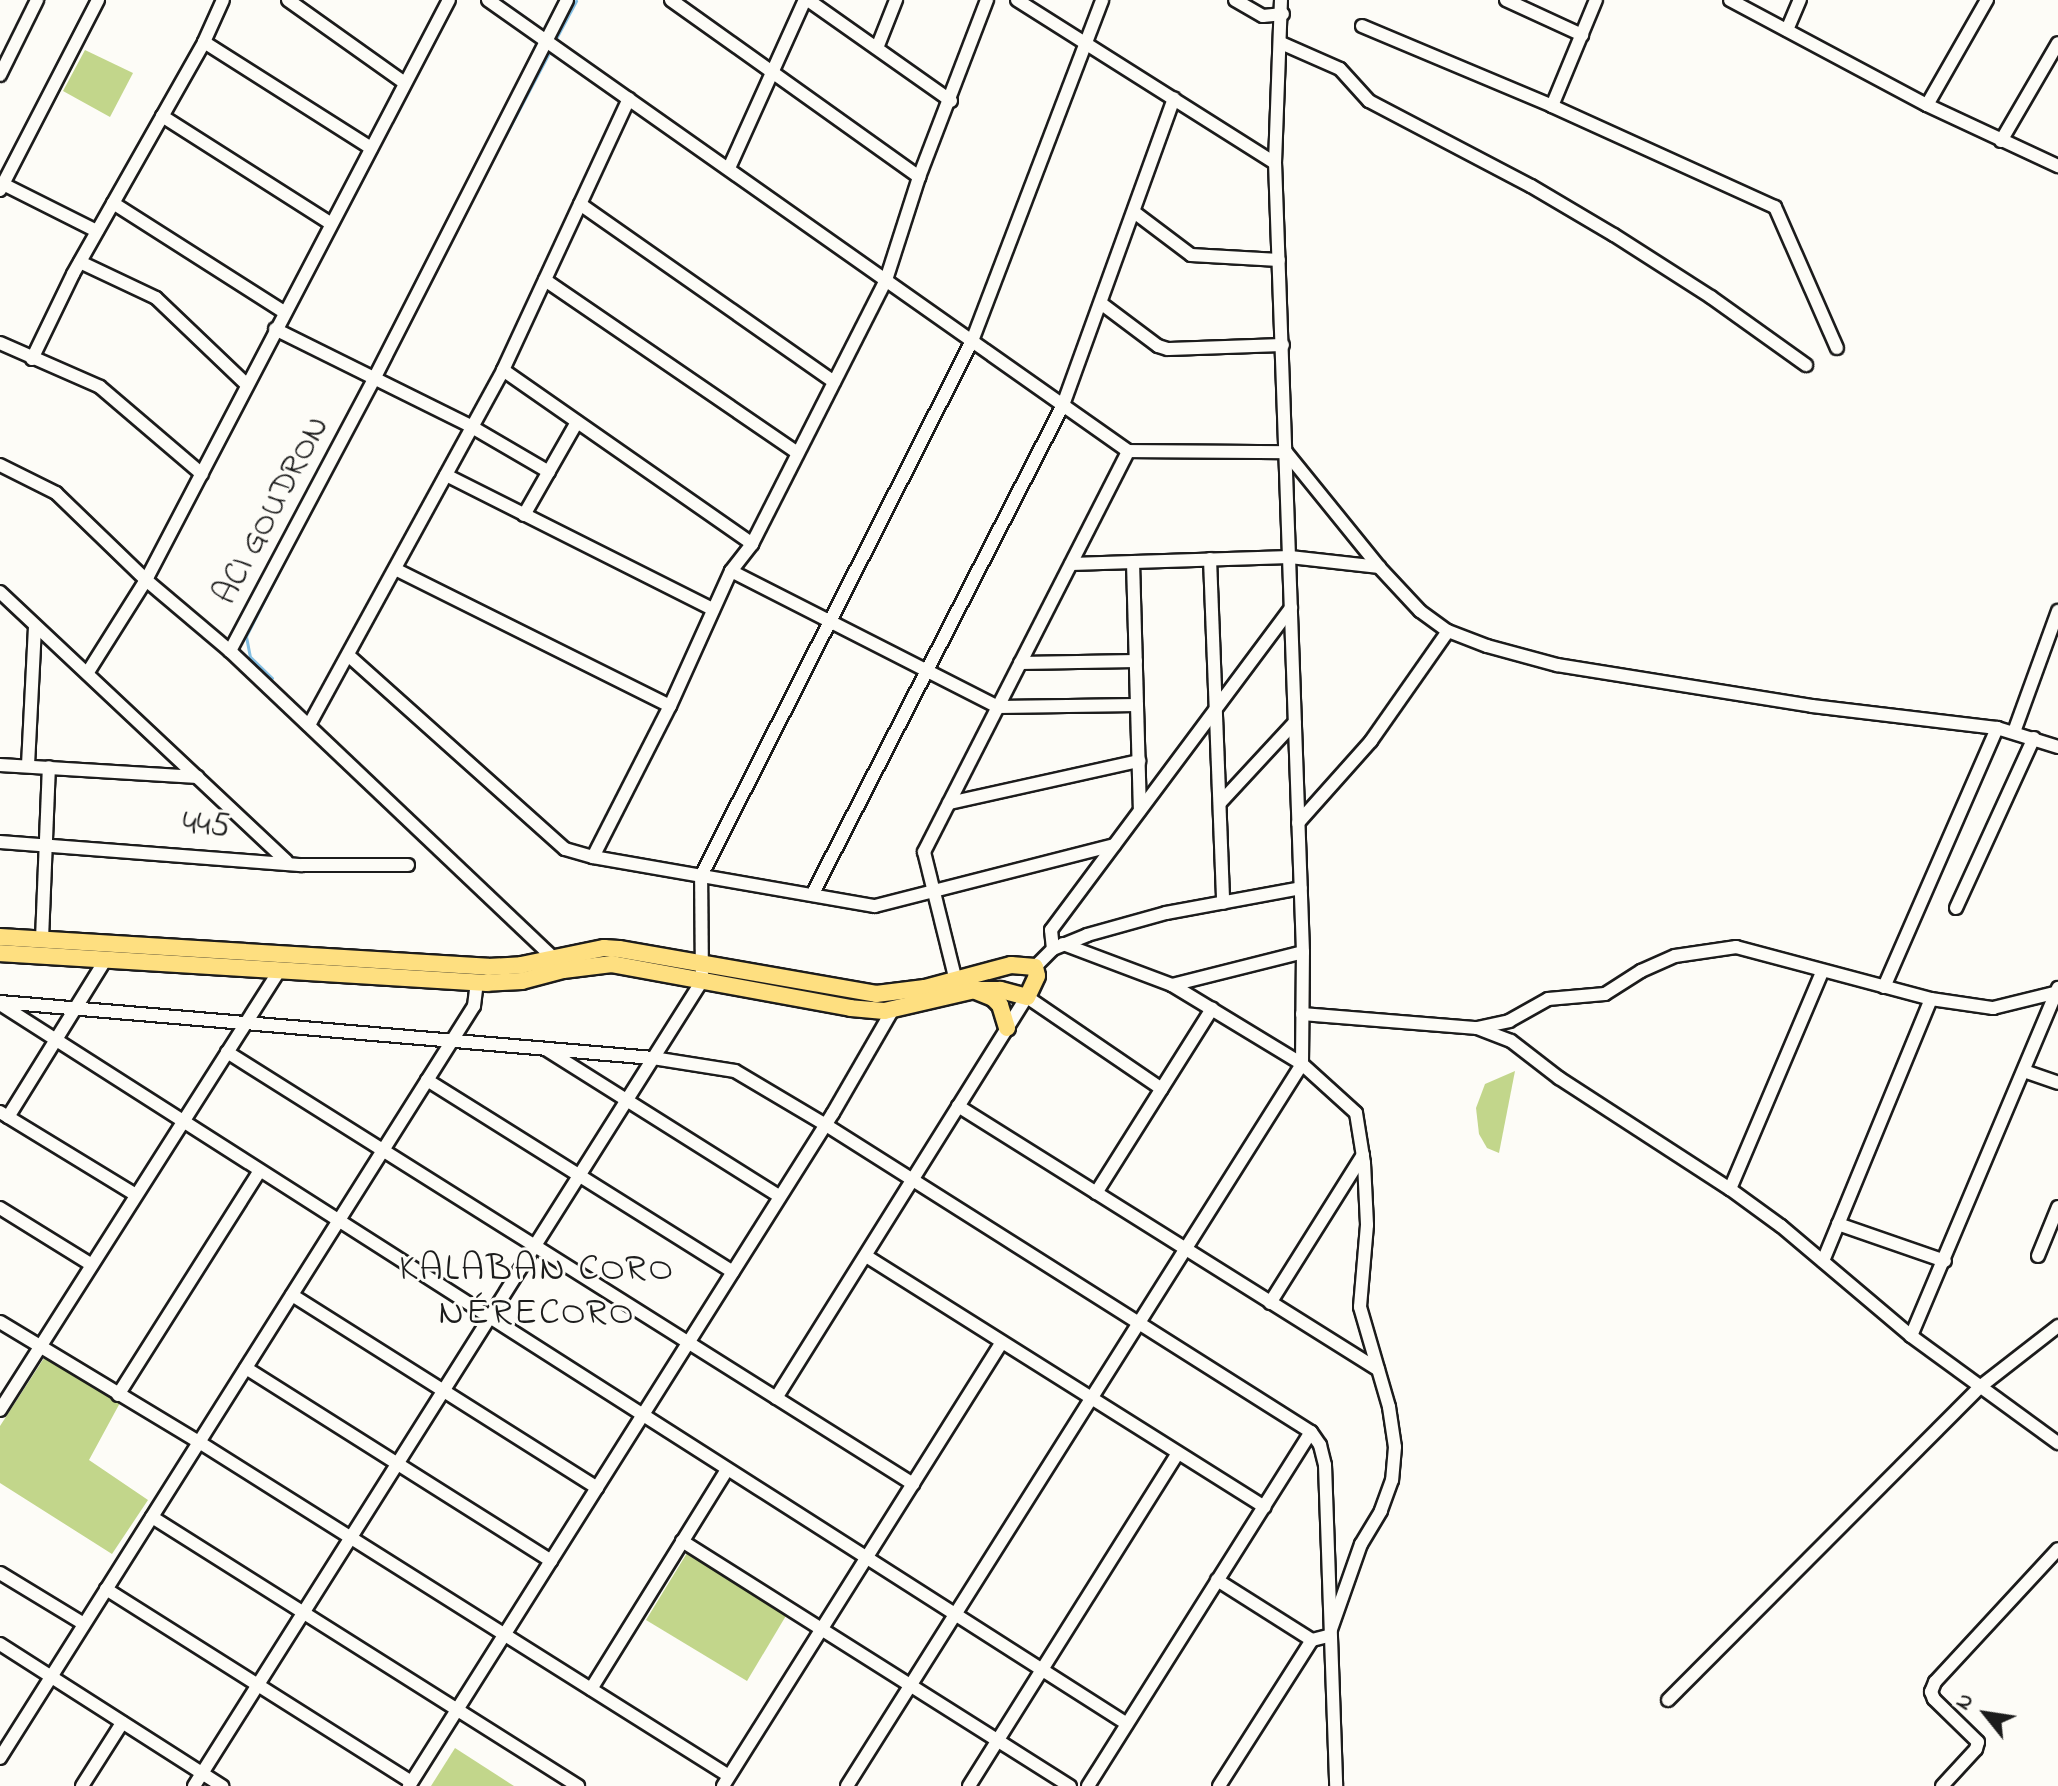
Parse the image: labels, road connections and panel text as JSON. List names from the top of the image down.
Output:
{
  "streets": {
    "street": ["ACI GOUDRON", "445"]
  },
  "districts": ["KALABAN CORO NÉRECORO"],
  "north": "top left"
}
